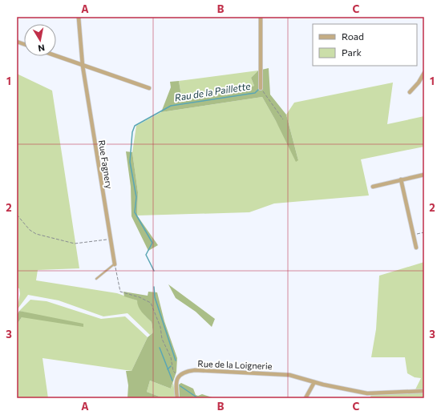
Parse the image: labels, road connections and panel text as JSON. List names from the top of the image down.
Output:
{
  "streets": {
    "street": ["Rue Fagnery", "Rue de la Loignerie"]
  },
  "water": ["Rau de la Paillette"],
  "legend": ["Road", "Park"],
  "north": "bottom",
  "grid": {
    "columns": ["A", "B", "C"],
    "rows": ["1", "2", "3"]
  }
}
